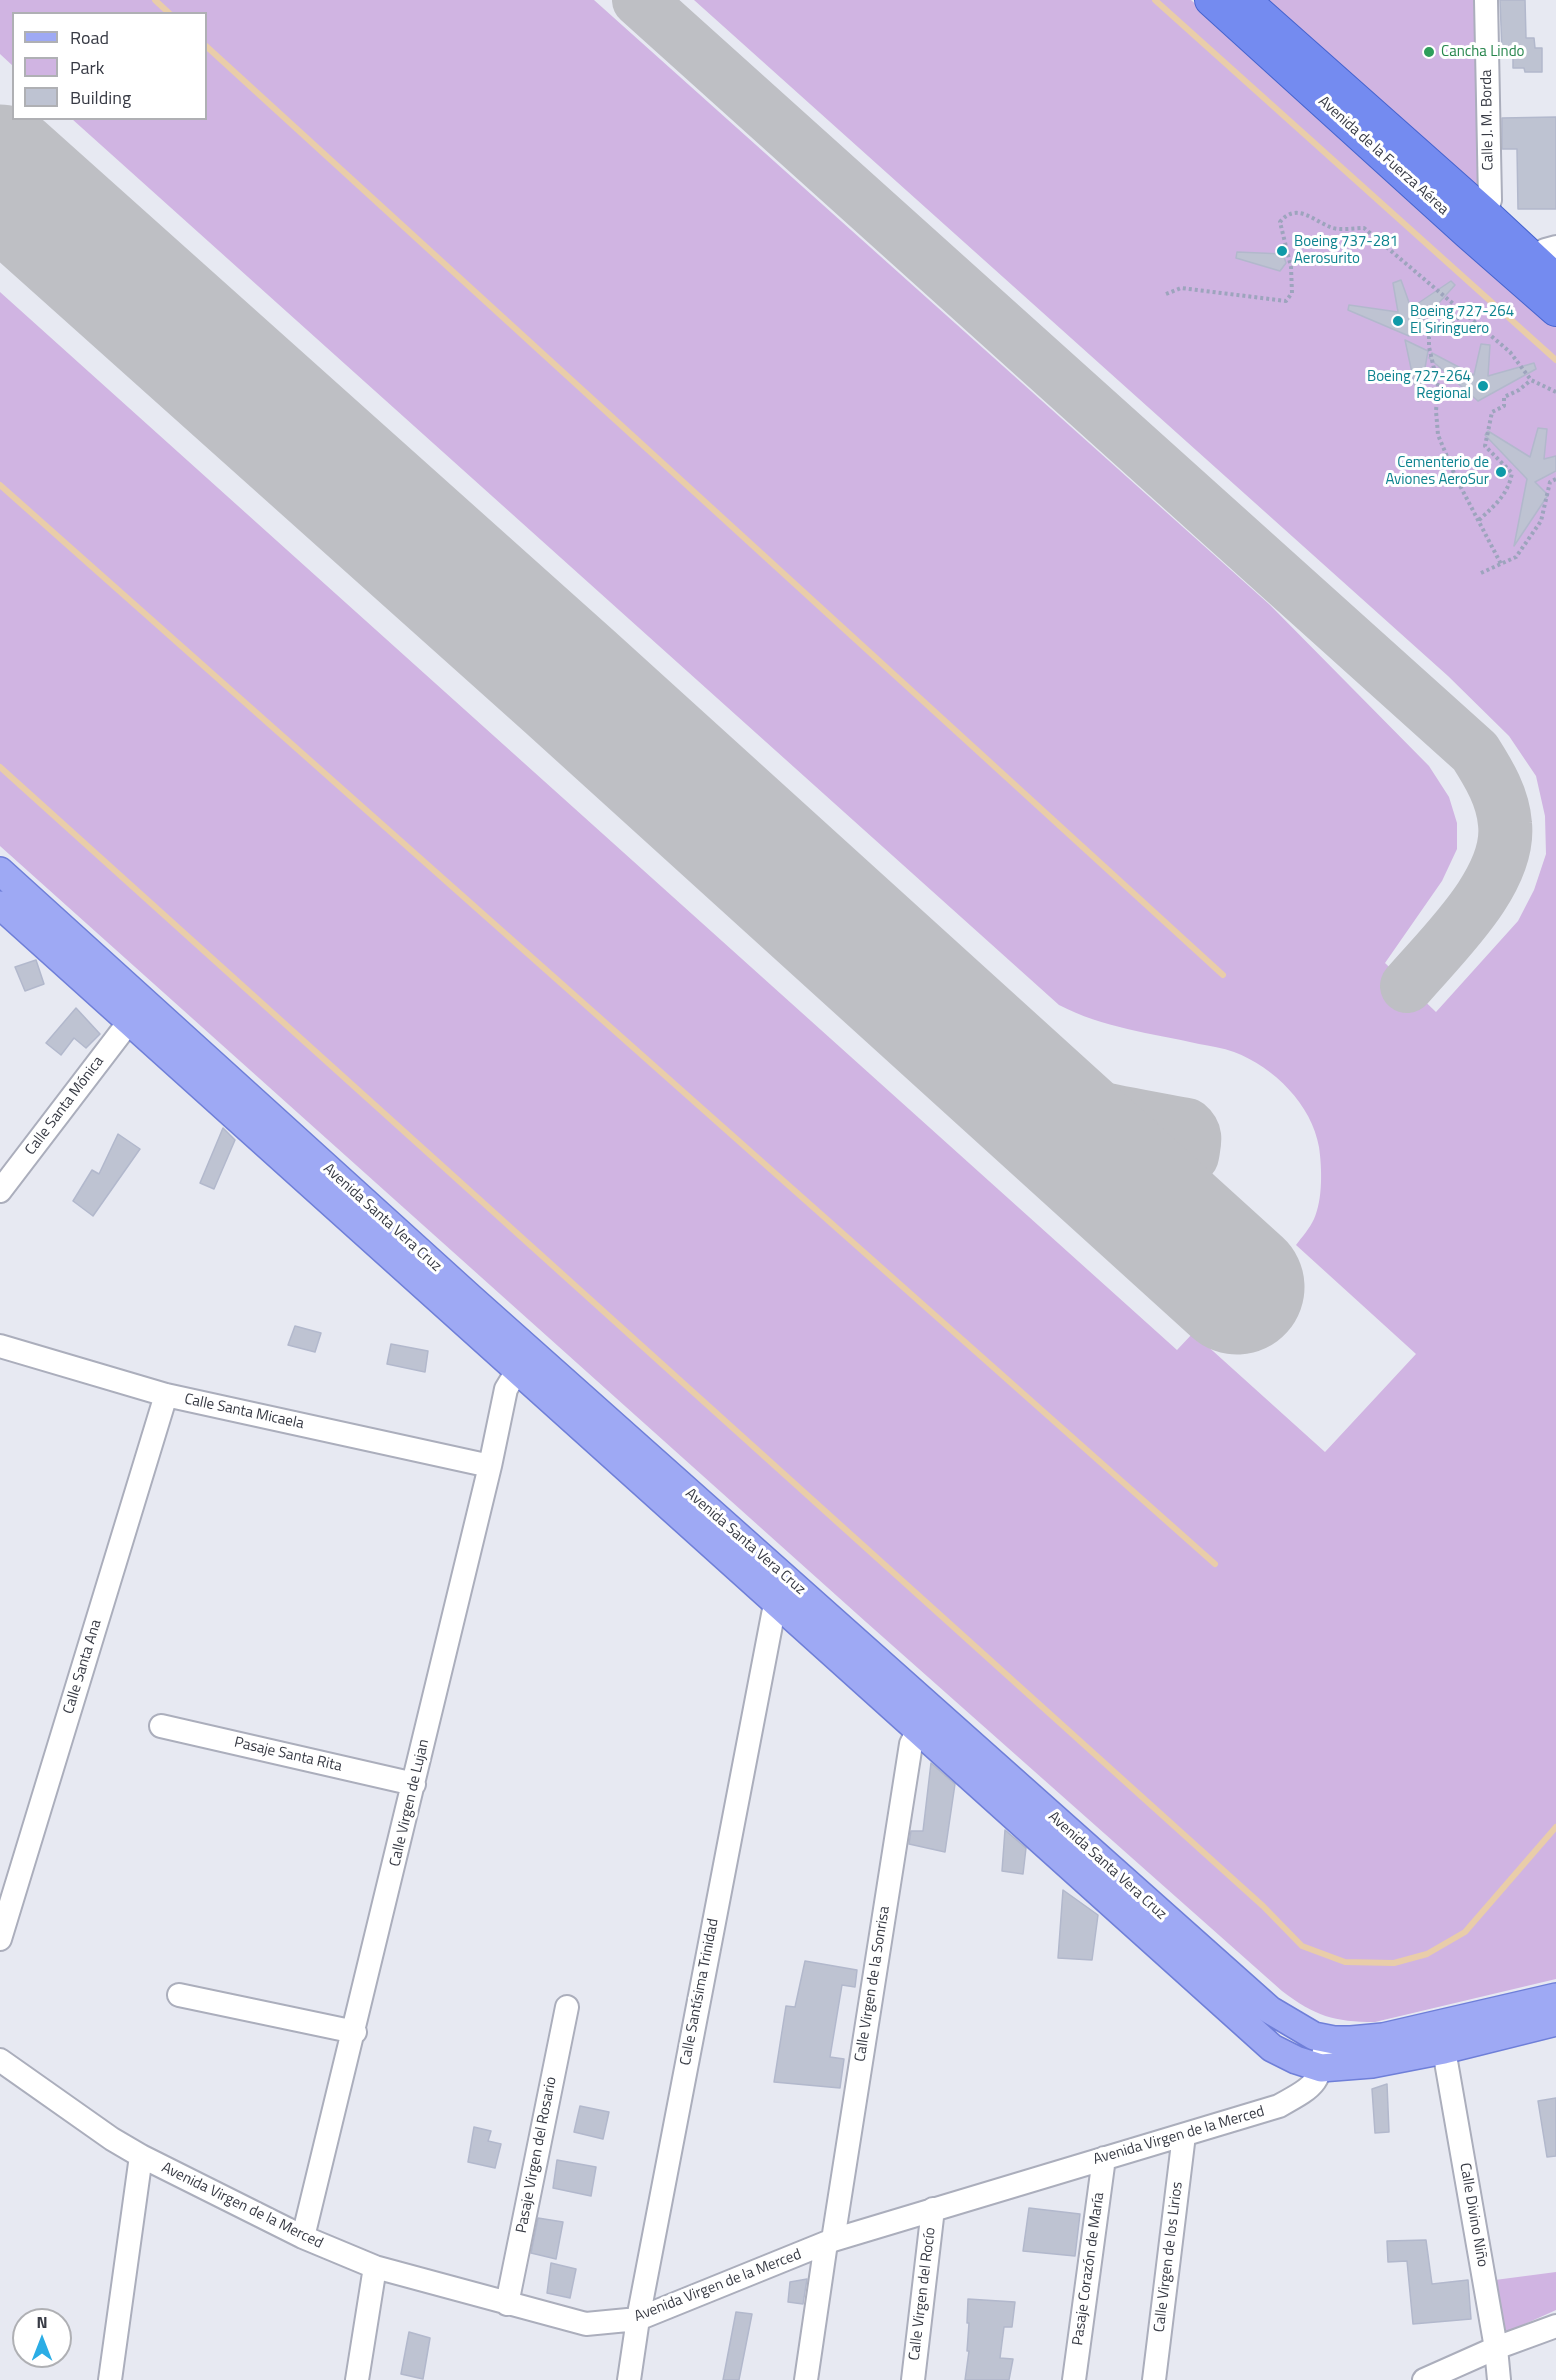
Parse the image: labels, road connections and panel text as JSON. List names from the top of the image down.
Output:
{
  "streets": {
    "highway": ["Avenida de la Fuerza Aérea"],
    "main road": ["Avenida Santa Vera Cruz"],
    "street": [
      "Calle J. M. Borda",
      "Calle Santa Mónica",
      "Calle Santa Micaela",
      "Calle Santa Ana",
      "Pasaje Santa Rita",
      "Calle Virgen de Lujan",
      "Calle Virgen de la Sonrisa",
      "Calle Santísima Trinidad",
      "Avenida Virgen de la Merced",
      "Pasaje Virgen del Rosario",
      "Calle Divino Niño",
      "Calle Virgen de los Lirios",
      "Pasaje Corazón de María",
      "Calle Virgen del Rocío"
    ]
  },
  "crossings": [
    ["Calle J. M. Borda", "Avenida de la Fuerza Aérea"],
    ["Calle Santa Mónica", "Avenida Santa Vera Cruz"],
    ["Avenida Santa Vera Cruz", "Calle Virgen de Lujan"],
    ["Avenida Santa Vera Cruz", "Calle Virgen de la Sonrisa"],
    ["Avenida Santa Vera Cruz", "Calle Santísima Trinidad"],
    ["Avenida Santa Vera Cruz", "Avenida Virgen de la Merced"],
    ["Avenida Santa Vera Cruz", "Calle Divino Niño"],
    ["Calle Santa Micaela", "Calle Santa Ana"],
    ["Calle Santa Micaela", "Calle Virgen de Lujan"],
    ["Pasaje Santa Rita", "Calle Virgen de Lujan"],
    ["Calle Virgen de Lujan", "Avenida Virgen de la Merced"],
    ["Calle Virgen de la Sonrisa", "Avenida Virgen de la Merced"],
    ["Calle Santísima Trinidad", "Avenida Virgen de la Merced"],
    ["Avenida Virgen de la Merced", "Pasaje Virgen del Rosario"],
    ["Avenida Virgen de la Merced", "Calle Virgen de los Lirios"],
    ["Avenida Virgen de la Merced", "Pasaje Corazón de María"],
    ["Avenida Virgen de la Merced", "Calle Virgen del Rocío"]
  ],
  "places": [
    "Cancha Lindo",
    "Boeing 737-281 Aerosurito",
    "Boeing 727-264 El Siringuero",
    "Boeing 727-264 Regional",
    "Cementerio de Aviones AeroSur"
  ],
  "legend": ["Road", "Park", "Building"],
  "north": "top"
}
